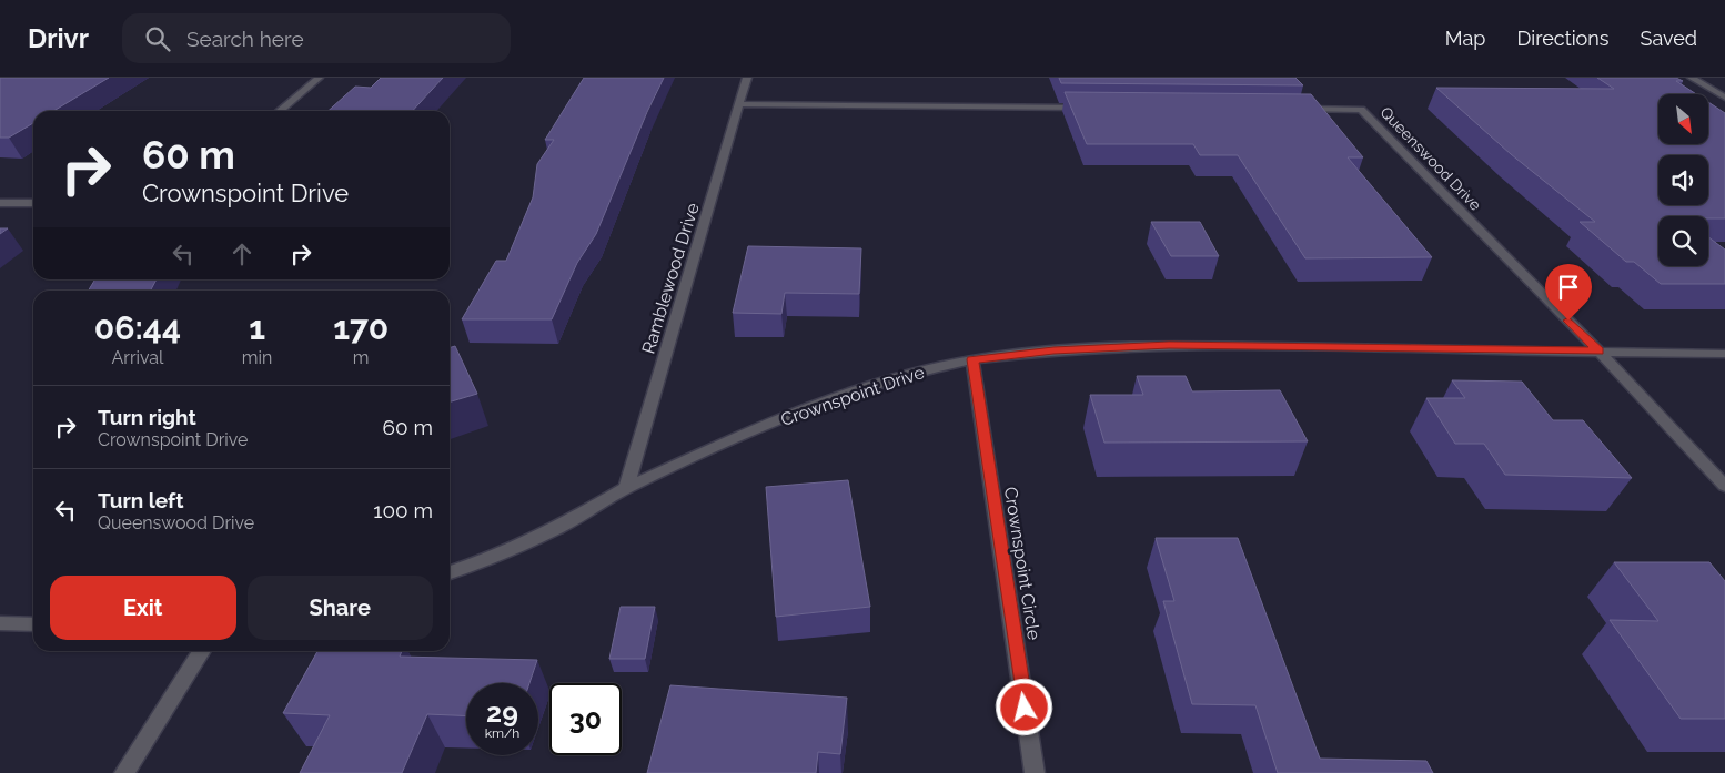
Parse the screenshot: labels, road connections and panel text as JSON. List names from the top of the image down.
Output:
{
  "streets": {
    "street": [
      "Queenswood Drive",
      "Ramblewood Drive",
      "Crownspoint Drive",
      "Crownspoint Circle"
    ]
  },
  "crossings": [
    ["Queenswood Drive", "Crownspoint Drive"],
    ["Ramblewood Drive", "Crownspoint Drive"],
    ["Crownspoint Drive", "Crownspoint Circle"]
  ],
  "north": "bottom right",
  "page": {
    "header": "Drivr",
    "search": "Search here",
    "nav": ["Map", "Directions", "Saved"],
    "turn": ["60 m", "Crownspoint Drive"],
    "eta": [
      "06:44",
      "Arrival",
      "1",
      "min",
      "170",
      "m"
    ],
    "list": [
      {
        "name": "Turn right",
        "note": "Crownspoint Drive",
        "value": "60 m"
      },
      {
        "name": "Turn left",
        "note": "Queenswood Drive",
        "value": "100 m"
      }
    ],
    "buttons": ["Exit", "Share"],
    "speed": "29 km/h",
    "limit": "30"
  }
}
